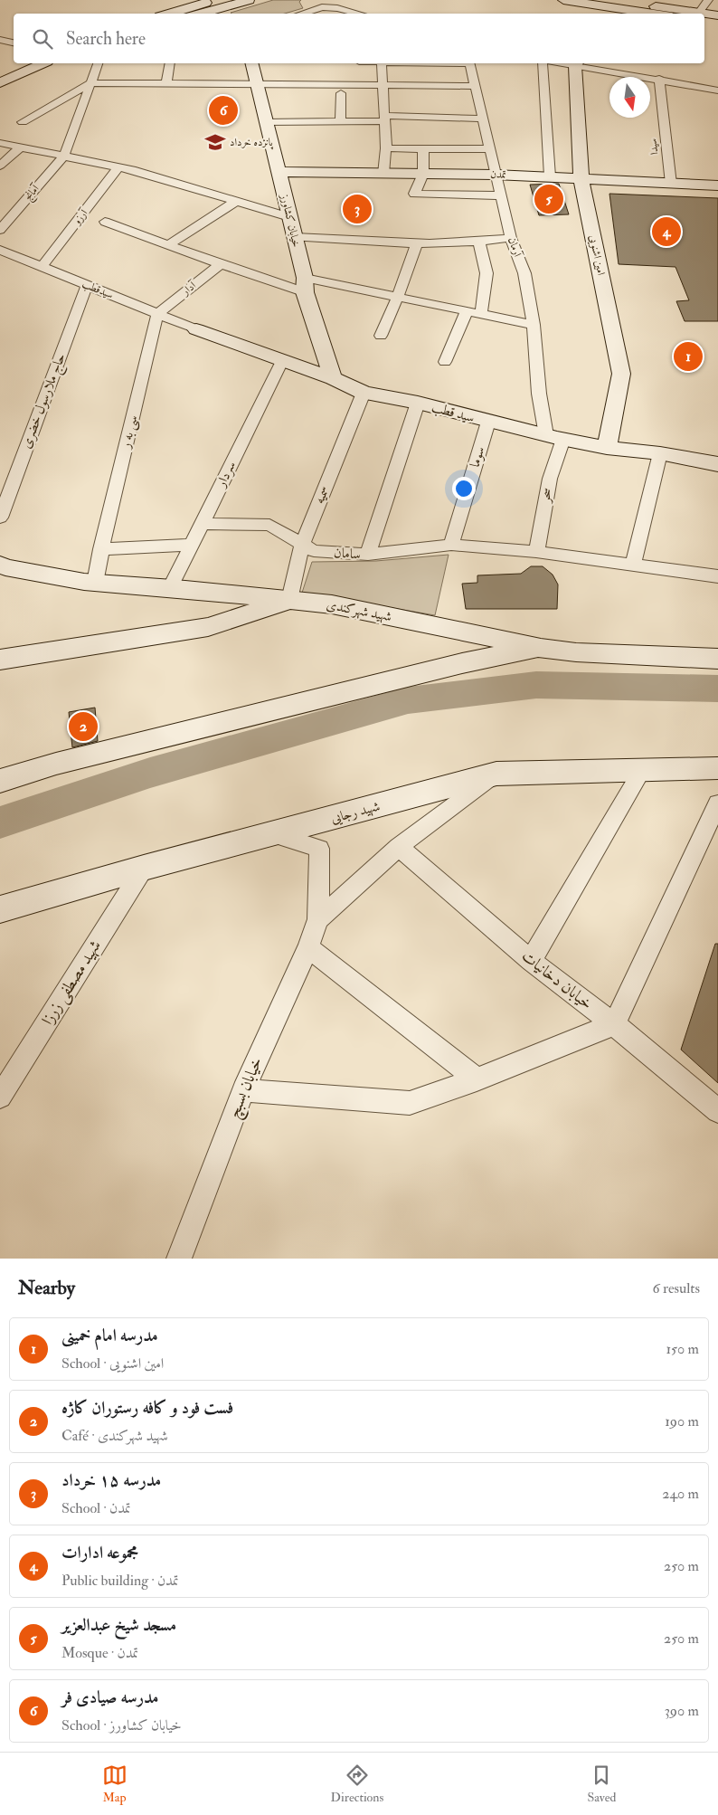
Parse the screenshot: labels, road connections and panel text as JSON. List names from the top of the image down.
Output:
{
  "streets": {
    "street": [
      "سیدا",
      "تمدن",
      "آمانج",
      "آرزو",
      "خیابان کشاورز",
      "آرمان",
      "امین اشنویی",
      "آدار",
      "سیدقطب",
      "حاج ملارسول خضری",
      "سید قطب",
      "سی به ر",
      "سوما",
      "سردار",
      "سمیه",
      "سحر",
      "سامان",
      "شهید شهرکندی",
      "شهید رجایی",
      "خیابان دخانیات",
      "شهید مصطفی زرزا",
      "خیابان بسبچ"
    ]
  },
  "crossings": [
    ["سیدا", "تمدن"],
    ["تمدن", "خیابان کشاورز"],
    ["تمدن", "آرمان"],
    ["تمدن", "امین اشنویی"],
    ["آرزو", "سیدقطب"],
    ["خیابان کشاورز", "سید قطب"],
    ["آرمان", "سید قطب"],
    ["آرمان", "سحر"],
    ["امین اشنویی", "سید قطب"],
    ["آدار", "سیدقطب"],
    ["آدار", "سی به ر"],
    ["سیدقطب", "حاج ملارسول خضری"],
    ["سیدقطب", "سید قطب"],
    ["سیدقطب", "سی به ر"],
    ["سید قطب", "سوما"],
    ["سید قطب", "سردار"],
    ["سید قطب", "سمیه"],
    ["سید قطب", "سحر"],
    ["سید قطب", "سامان"],
    ["سی به ر", "شهید شهرکندی"],
    ["سردار", "سامان"],
    ["سردار", "شهید شهرکندی"],
    ["سمیه", "سامان"],
    ["سمیه", "شهید شهرکندی"],
    ["شهید رجایی", "شهید مصطفی زرزا"]
  ],
  "places": {
    "school or university": ["پانزده خرداد"]
  },
  "north": "bottom",
  "page": {
    "search": "Search here",
    "pins": [
      "6",
      "5",
      "3",
      "4",
      "1",
      "2"
    ],
    "heading": ["Nearby", "6 results"],
    "list": [
      {
        "mark": "1",
        "name": "مدرسه امام خمینی",
        "note": "School · امین اشنویی",
        "value": "150 m"
      },
      {
        "mark": "2",
        "name": "فست فود و کافه رستوران کاژه",
        "note": "Café · شهید شهرکندی",
        "value": "190 m"
      },
      {
        "mark": "3",
        "name": "مدرسه ۱۵ خرداد",
        "note": "School · تمدن",
        "value": "240 m"
      },
      {
        "mark": "4",
        "name": "مجموعه ادارات",
        "note": "Public building · تمدن",
        "value": "250 m"
      },
      {
        "mark": "5",
        "name": "مسجد شیخ عبدالعزیر",
        "note": "Mosque · تمدن",
        "value": "250 m"
      },
      {
        "mark": "6",
        "name": "مدرسه صیادی فر",
        "note": "School · خیابان کشاورز",
        "value": "390 m"
      }
    ],
    "nav": ["Map", "Directions", "Saved"]
  }
}
